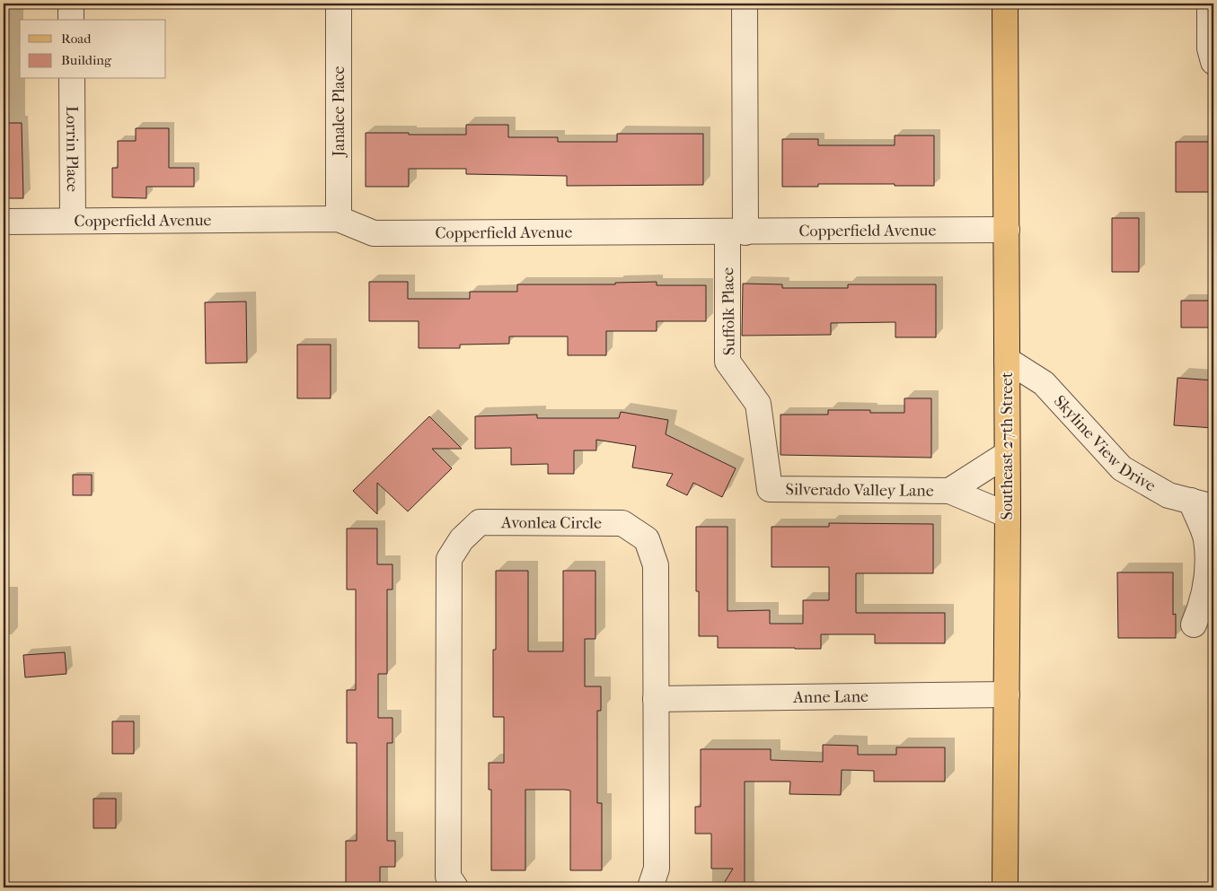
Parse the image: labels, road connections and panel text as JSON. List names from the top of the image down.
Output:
{
  "streets": {
    "main road": ["Southeast 27th Street"],
    "street": [
      "Janalee Place",
      "Lorrin Place",
      "Copperfield Avenue",
      "Suffolk Place",
      "Skyline View Drive",
      "Silverado Valley Lane",
      "Avonlea Circle",
      "Anne Lane"
    ]
  },
  "crossings": [
    ["Janalee Place", "Copperfield Avenue"],
    ["Lorrin Place", "Copperfield Avenue"],
    ["Copperfield Avenue", "Suffolk Place"],
    ["Copperfield Avenue", "Southeast 27th Street"],
    ["Suffolk Place", "Silverado Valley Lane"],
    ["Skyline View Drive", "Southeast 27th Street"],
    ["Southeast 27th Street", "Silverado Valley Lane"],
    ["Southeast 27th Street", "Anne Lane"],
    ["Avonlea Circle", "Anne Lane"]
  ],
  "legend": ["Road", "Building"]
}
